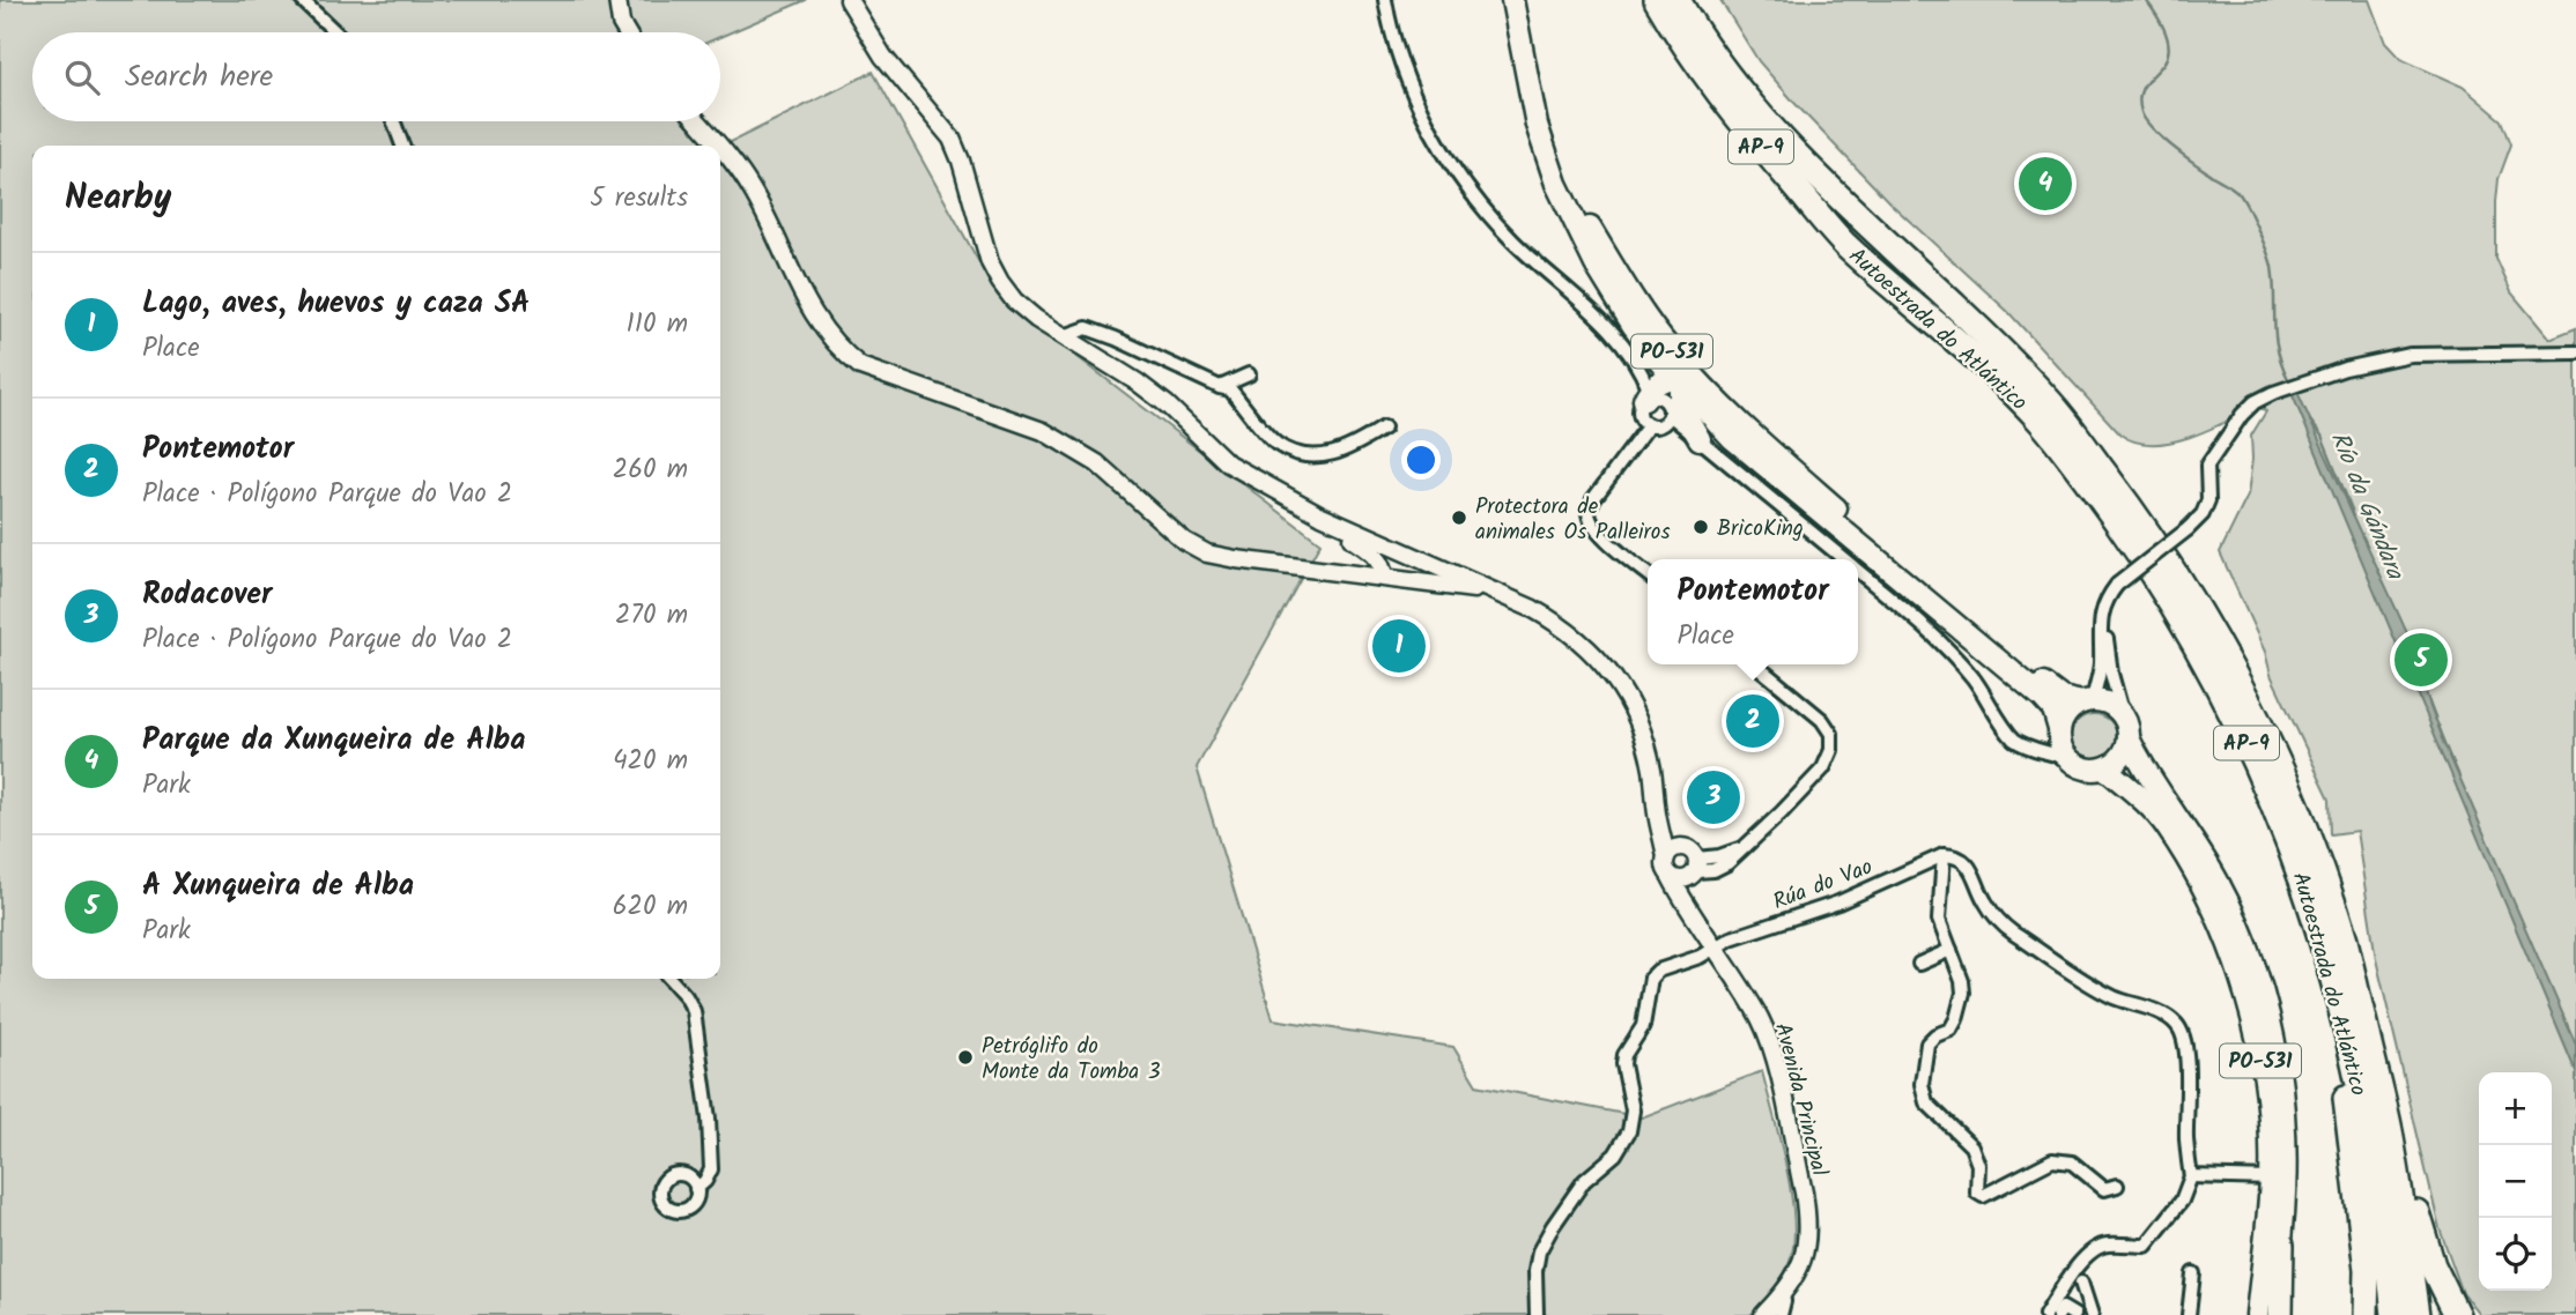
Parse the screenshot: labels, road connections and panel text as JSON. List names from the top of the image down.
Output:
{
  "streets": {
    "highway": ["AP-9", "Autoestrada do Atlántico"],
    "main road": ["PO-531"],
    "street": ["Rúa do Vao", "Avenida Principal"]
  },
  "crossings": [
    ["Rúa do Vao", "Avenida Principal"]
  ],
  "water": ["Río da Gándara"],
  "places": ["Protectora de animales Os Palleiros", "BricoKing", "Petróglifo do Monte da Tomba 3"],
  "page": {
    "search": "Search here",
    "heading": ["Nearby", "5 results"],
    "pins": [
      "4",
      "1",
      "5",
      "2",
      "3"
    ],
    "list": [
      {
        "mark": "1",
        "name": "Lago, aves, huevos y caza SA",
        "note": "Place",
        "value": "110 m"
      },
      {
        "mark": "2",
        "name": "Pontemotor",
        "note": "Place · Polígono Parque do Vao 2",
        "value": "260 m"
      },
      {
        "mark": "3",
        "name": "Rodacover",
        "note": "Place · Polígono Parque do Vao 2",
        "value": "270 m"
      },
      {
        "mark": "4",
        "name": "Parque da Xunqueira de Alba",
        "note": "Park",
        "value": "420 m"
      },
      {
        "mark": "5",
        "name": "A Xunqueira de Alba",
        "note": "Park",
        "value": "620 m"
      }
    ],
    "popup": ["Pontemotor", "Place"],
    "map_buttons": ["+", "−"]
  }
}
